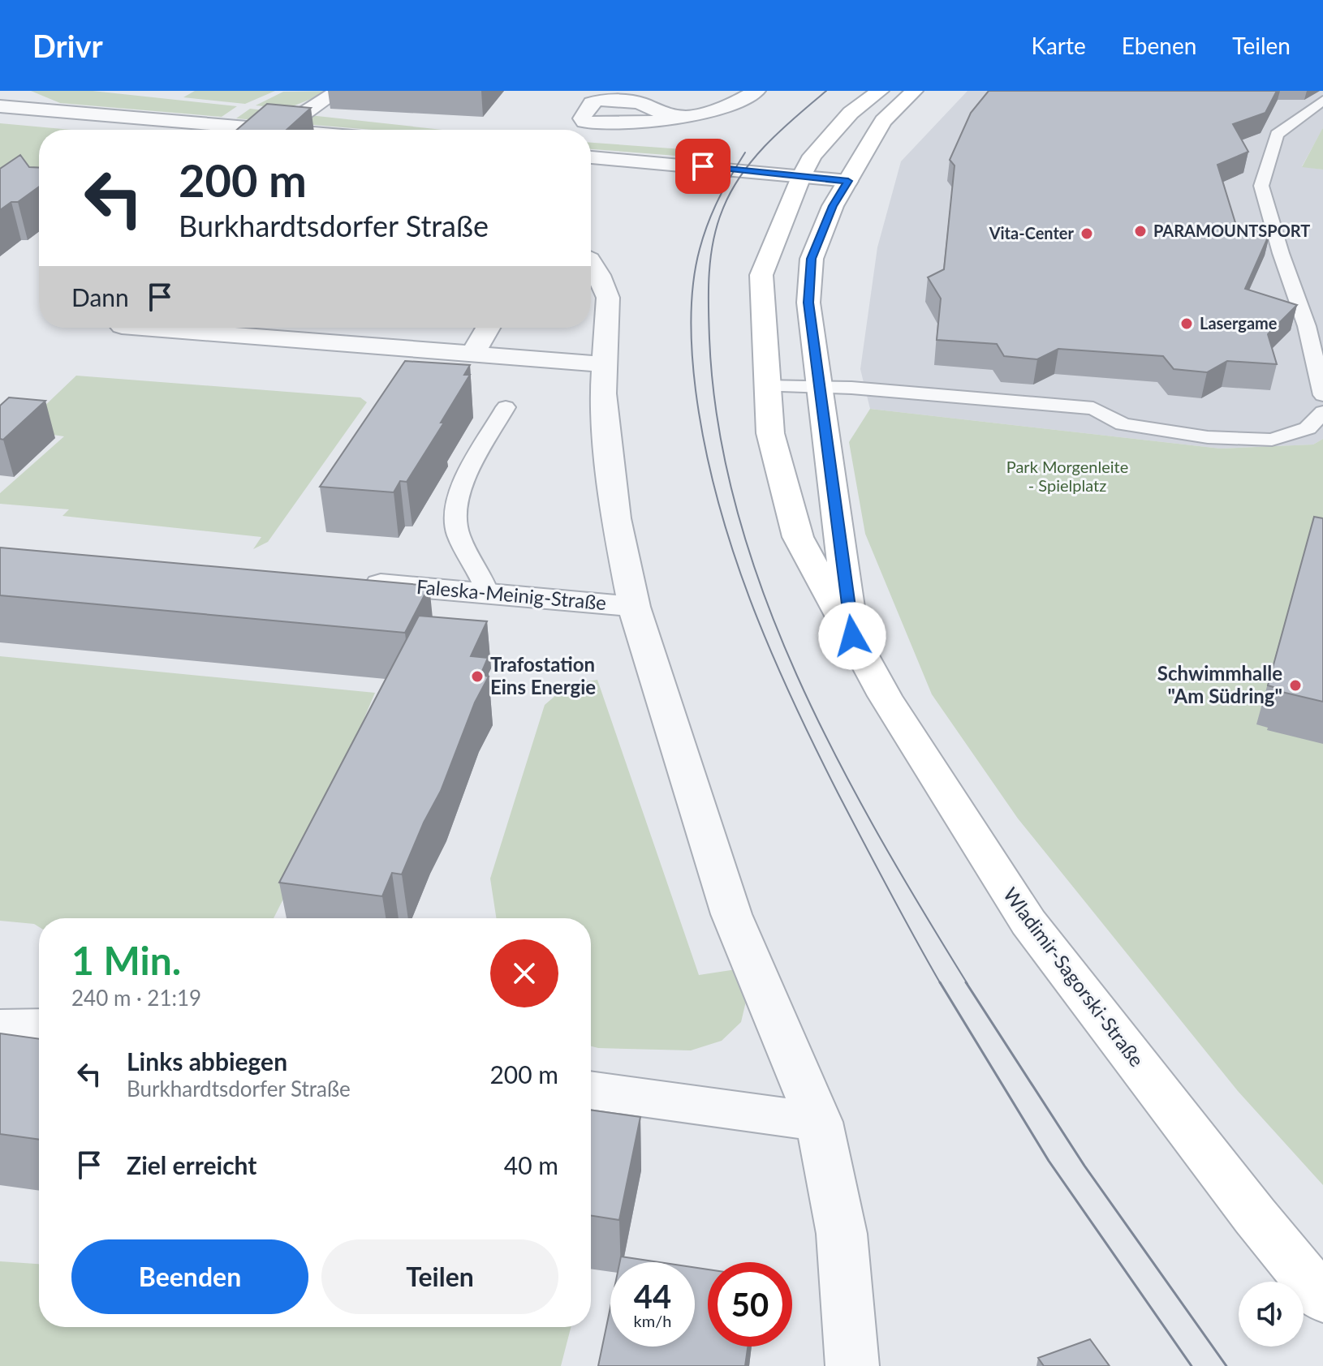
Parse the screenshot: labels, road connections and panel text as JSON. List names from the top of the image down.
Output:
{
  "streets": {
    "main road": ["Wladimir-Sagorski-Straße"],
    "street": ["Faleska-Meinig-Straße"]
  },
  "parks": ["Park Morgenleite - Spielplatz"],
  "places": [
    "PARAMOUNTSPORT",
    "Vita-Center",
    "Lasergame",
    "Trafostation Eins Energie",
    "Schwimmhalle \"Am Südring\""
  ],
  "page": {
    "header": "Drivr",
    "nav": ["Karte", "Ebenen", "Teilen"],
    "turn": ["200 m", "Burkhardtsdorfer Straße"],
    "then": "Dann",
    "heading": ["1 Min.", "240 m · 21:19"],
    "list": [
      {
        "name": "Links abbiegen",
        "note": "Burkhardtsdorfer Straße",
        "value": "200 m"
      },
      {
        "name": "Ziel erreicht",
        "value": "40 m"
      }
    ],
    "buttons": ["Beenden", "Teilen"],
    "speed": "44 km/h",
    "limit": "50"
  }
}
